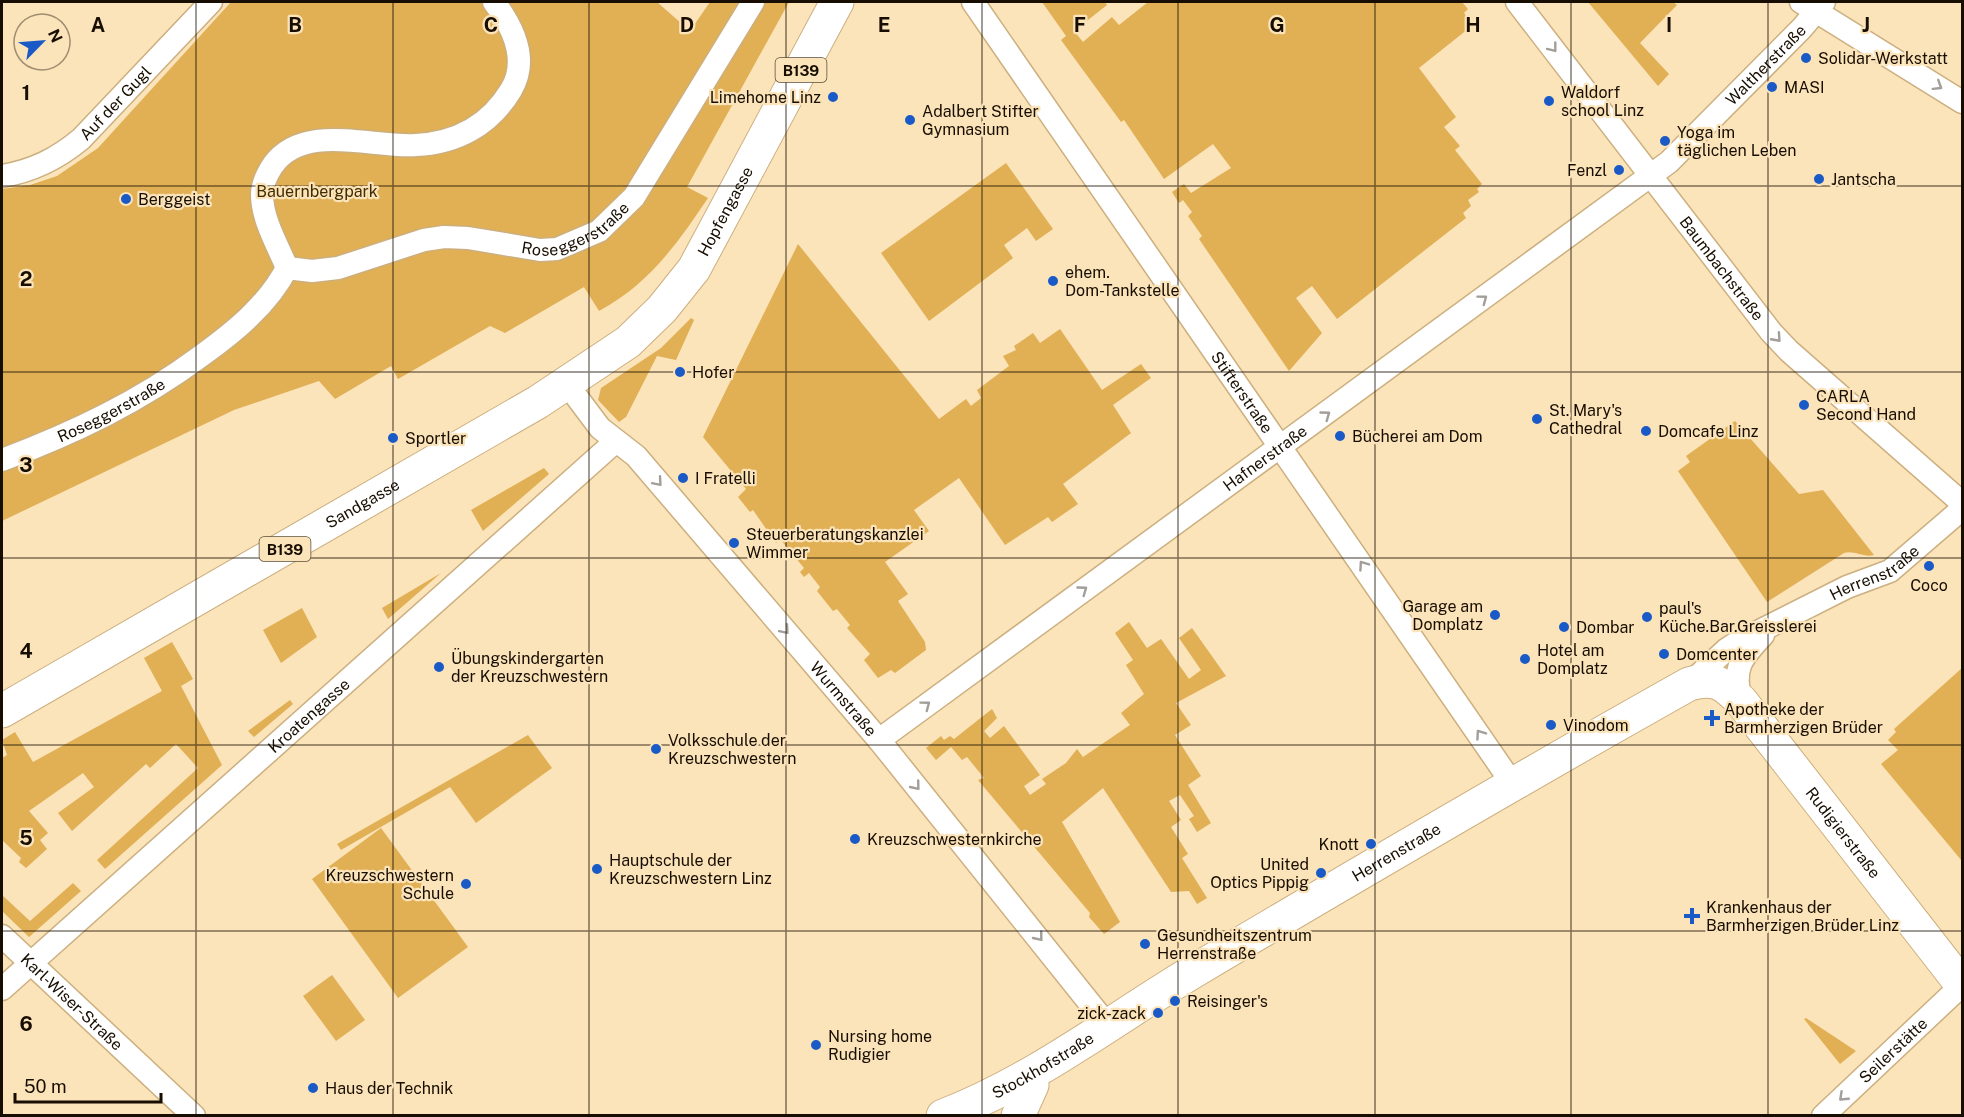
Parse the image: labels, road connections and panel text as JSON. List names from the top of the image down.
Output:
{
  "streets": {
    "street": [
      "Waltherstraße",
      "B139",
      "Auf der Gugl",
      "Hopfengasse",
      "Roseggerstraße",
      "Baumbachstraße",
      "Stifterstraße",
      "Hafnerstraße",
      "Sandgasse",
      "Herrenstraße",
      "Wurmstraße",
      "Kroatengasse",
      "Rudigierstraße",
      "Karl-Wiser-Straße",
      "Seilerstätte",
      "Stockhofstraße"
    ]
  },
  "crossings": [
    ["Waltherstraße", "Baumbachstraße"],
    ["Waltherstraße", "Hafnerstraße"],
    ["Hopfengasse", "Sandgasse"],
    ["Hopfengasse", "Wurmstraße"],
    ["Baumbachstraße", "Hafnerstraße"],
    ["Stifterstraße", "Hafnerstraße"],
    ["Stifterstraße", "Herrenstraße"],
    ["Hafnerstraße", "Wurmstraße"],
    ["Sandgasse", "Wurmstraße"],
    ["Herrenstraße", "Wurmstraße"],
    ["Herrenstraße", "Rudigierstraße"],
    ["Herrenstraße", "Stockhofstraße"],
    ["Wurmstraße", "Kroatengasse"],
    ["Wurmstraße", "Stockhofstraße"],
    ["Kroatengasse", "Karl-Wiser-Straße"],
    ["Rudigierstraße", "Seilerstätte"]
  ],
  "one_way": [
    "Baumbachstraße",
    "Stifterstraße",
    "Hafnerstraße",
    "Wurmstraße",
    "Seilerstätte"
  ],
  "parks": ["Bauernbergpark"],
  "places": {
    "other": [
      "Solidar-Werkstatt",
      "MASI",
      "Limehome Linz",
      "Waldorf school Linz",
      "Adalbert Stifter Gymnasium",
      "Yoga im täglichen Leben",
      "Fenzl",
      "Jantscha",
      "Berggeist",
      "ehem. Dom-Tankstelle",
      "Hofer",
      "CARLA Second Hand",
      "St. Mary's Cathedral",
      "Domcafe Linz",
      "Bücherei am Dom",
      "Sportler",
      "I Fratelli",
      "Steuerberatungskanzlei Wimmer",
      "Coco",
      "Garage am Domplatz",
      "paul's Küche.Bar.Greisslerei",
      "Dombar",
      "Domcenter",
      "Hotel am Domplatz",
      "Übungskindergarten der Kreuzschwestern",
      "Vinodom",
      "Volksschule der Kreuzschwestern",
      "Kreuzschwesternkirche",
      "Knott",
      "Hauptschule der Kreuzschwestern Linz",
      "United Optics Pippig",
      "Kreuzschwestern Schule",
      "Gesundheitszentrum Herrenstraße",
      "Reisinger's",
      "zick-zack",
      "Nursing home Rudigier",
      "Haus der Technik"
    ],
    "health": ["Apotheke der Barmherzigen Brüder", "Krankenhaus der Barmherzigen Brüder Linz"]
  },
  "scale_bar": "50 m",
  "north": "top right",
  "grid": {
    "columns": [
      "A",
      "B",
      "C",
      "D",
      "E",
      "F",
      "G",
      "H",
      "I",
      "J"
    ],
    "rows": [
      "1",
      "2",
      "3",
      "4",
      "5",
      "6"
    ]
  }
}
